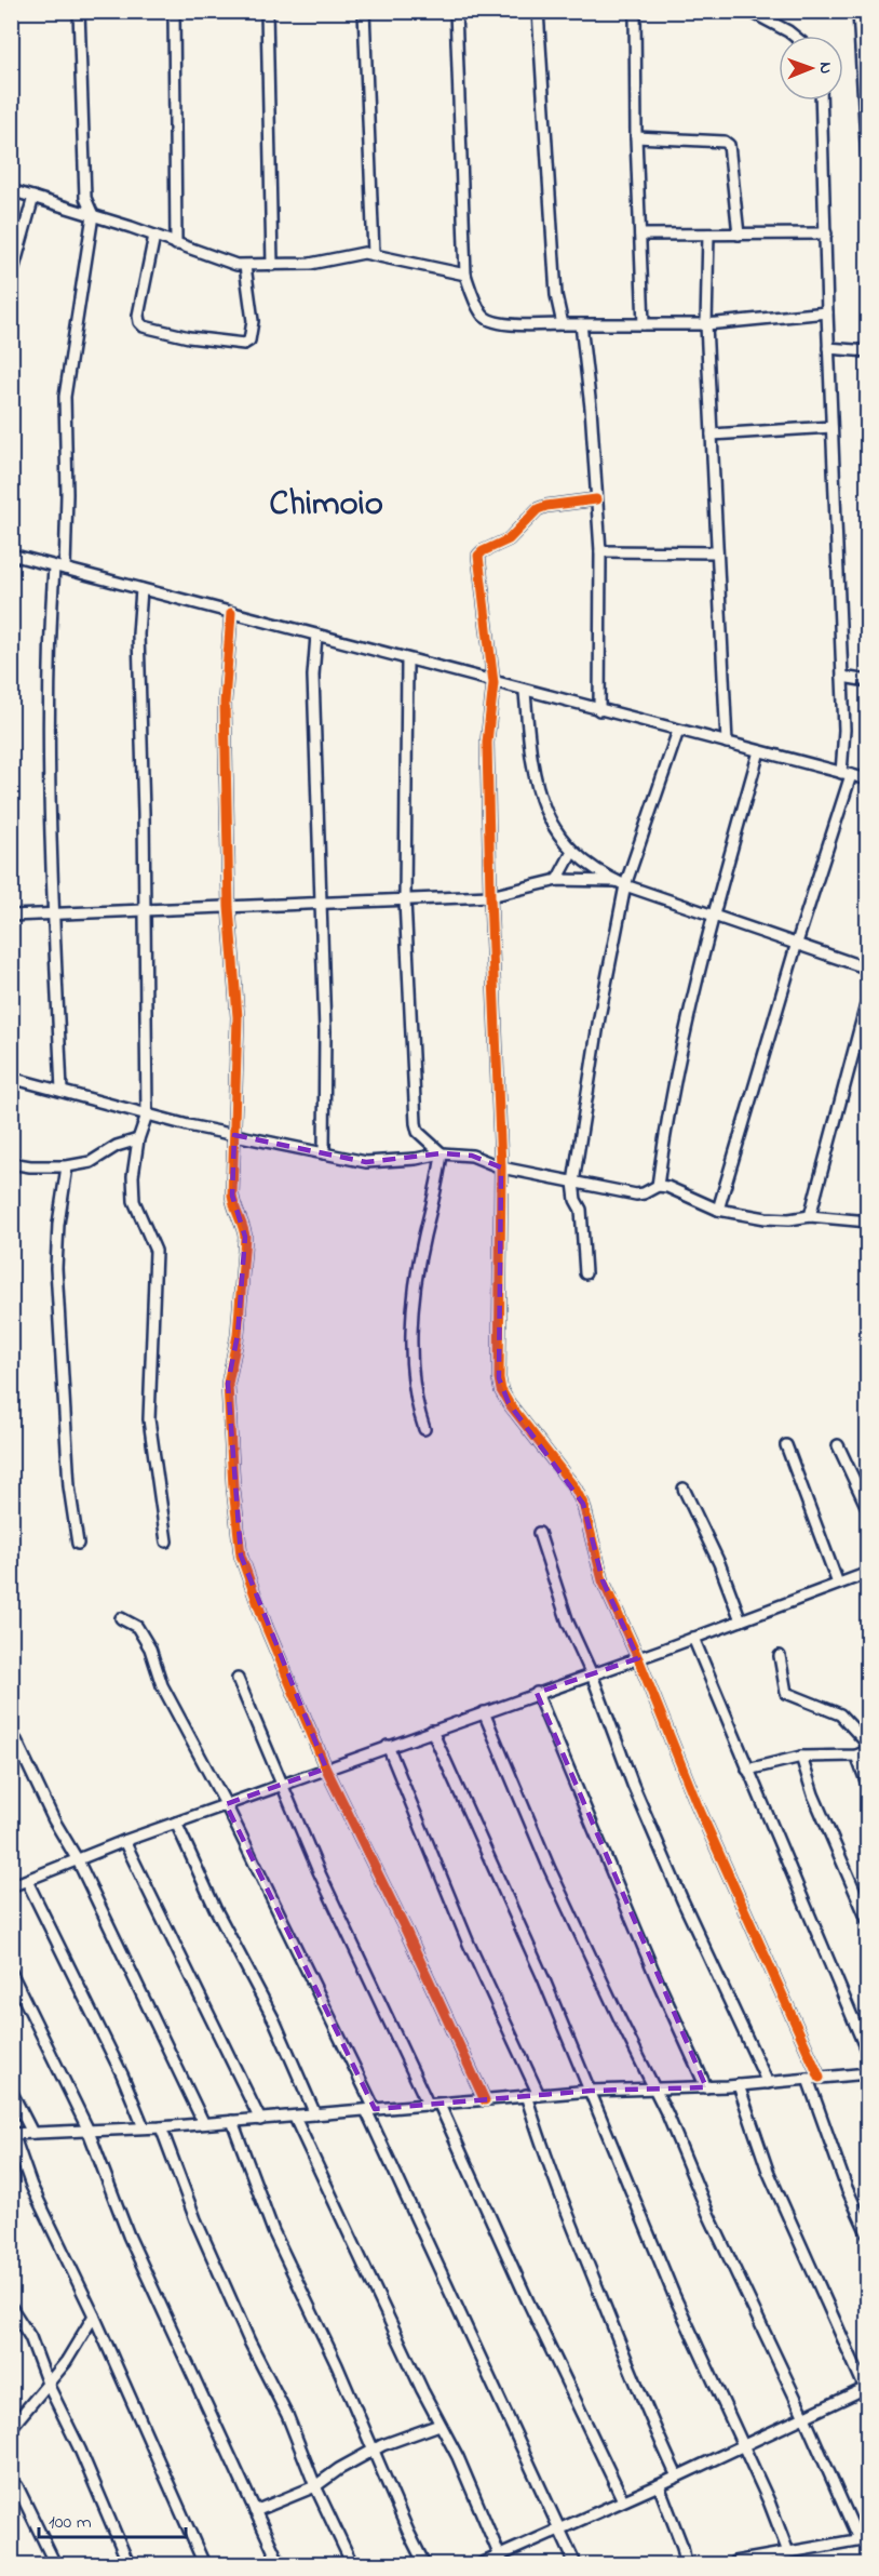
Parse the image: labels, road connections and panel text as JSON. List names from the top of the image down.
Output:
{
  "districts": ["Chimoio"],
  "scale_bar": "100 m",
  "north": "right"
}
